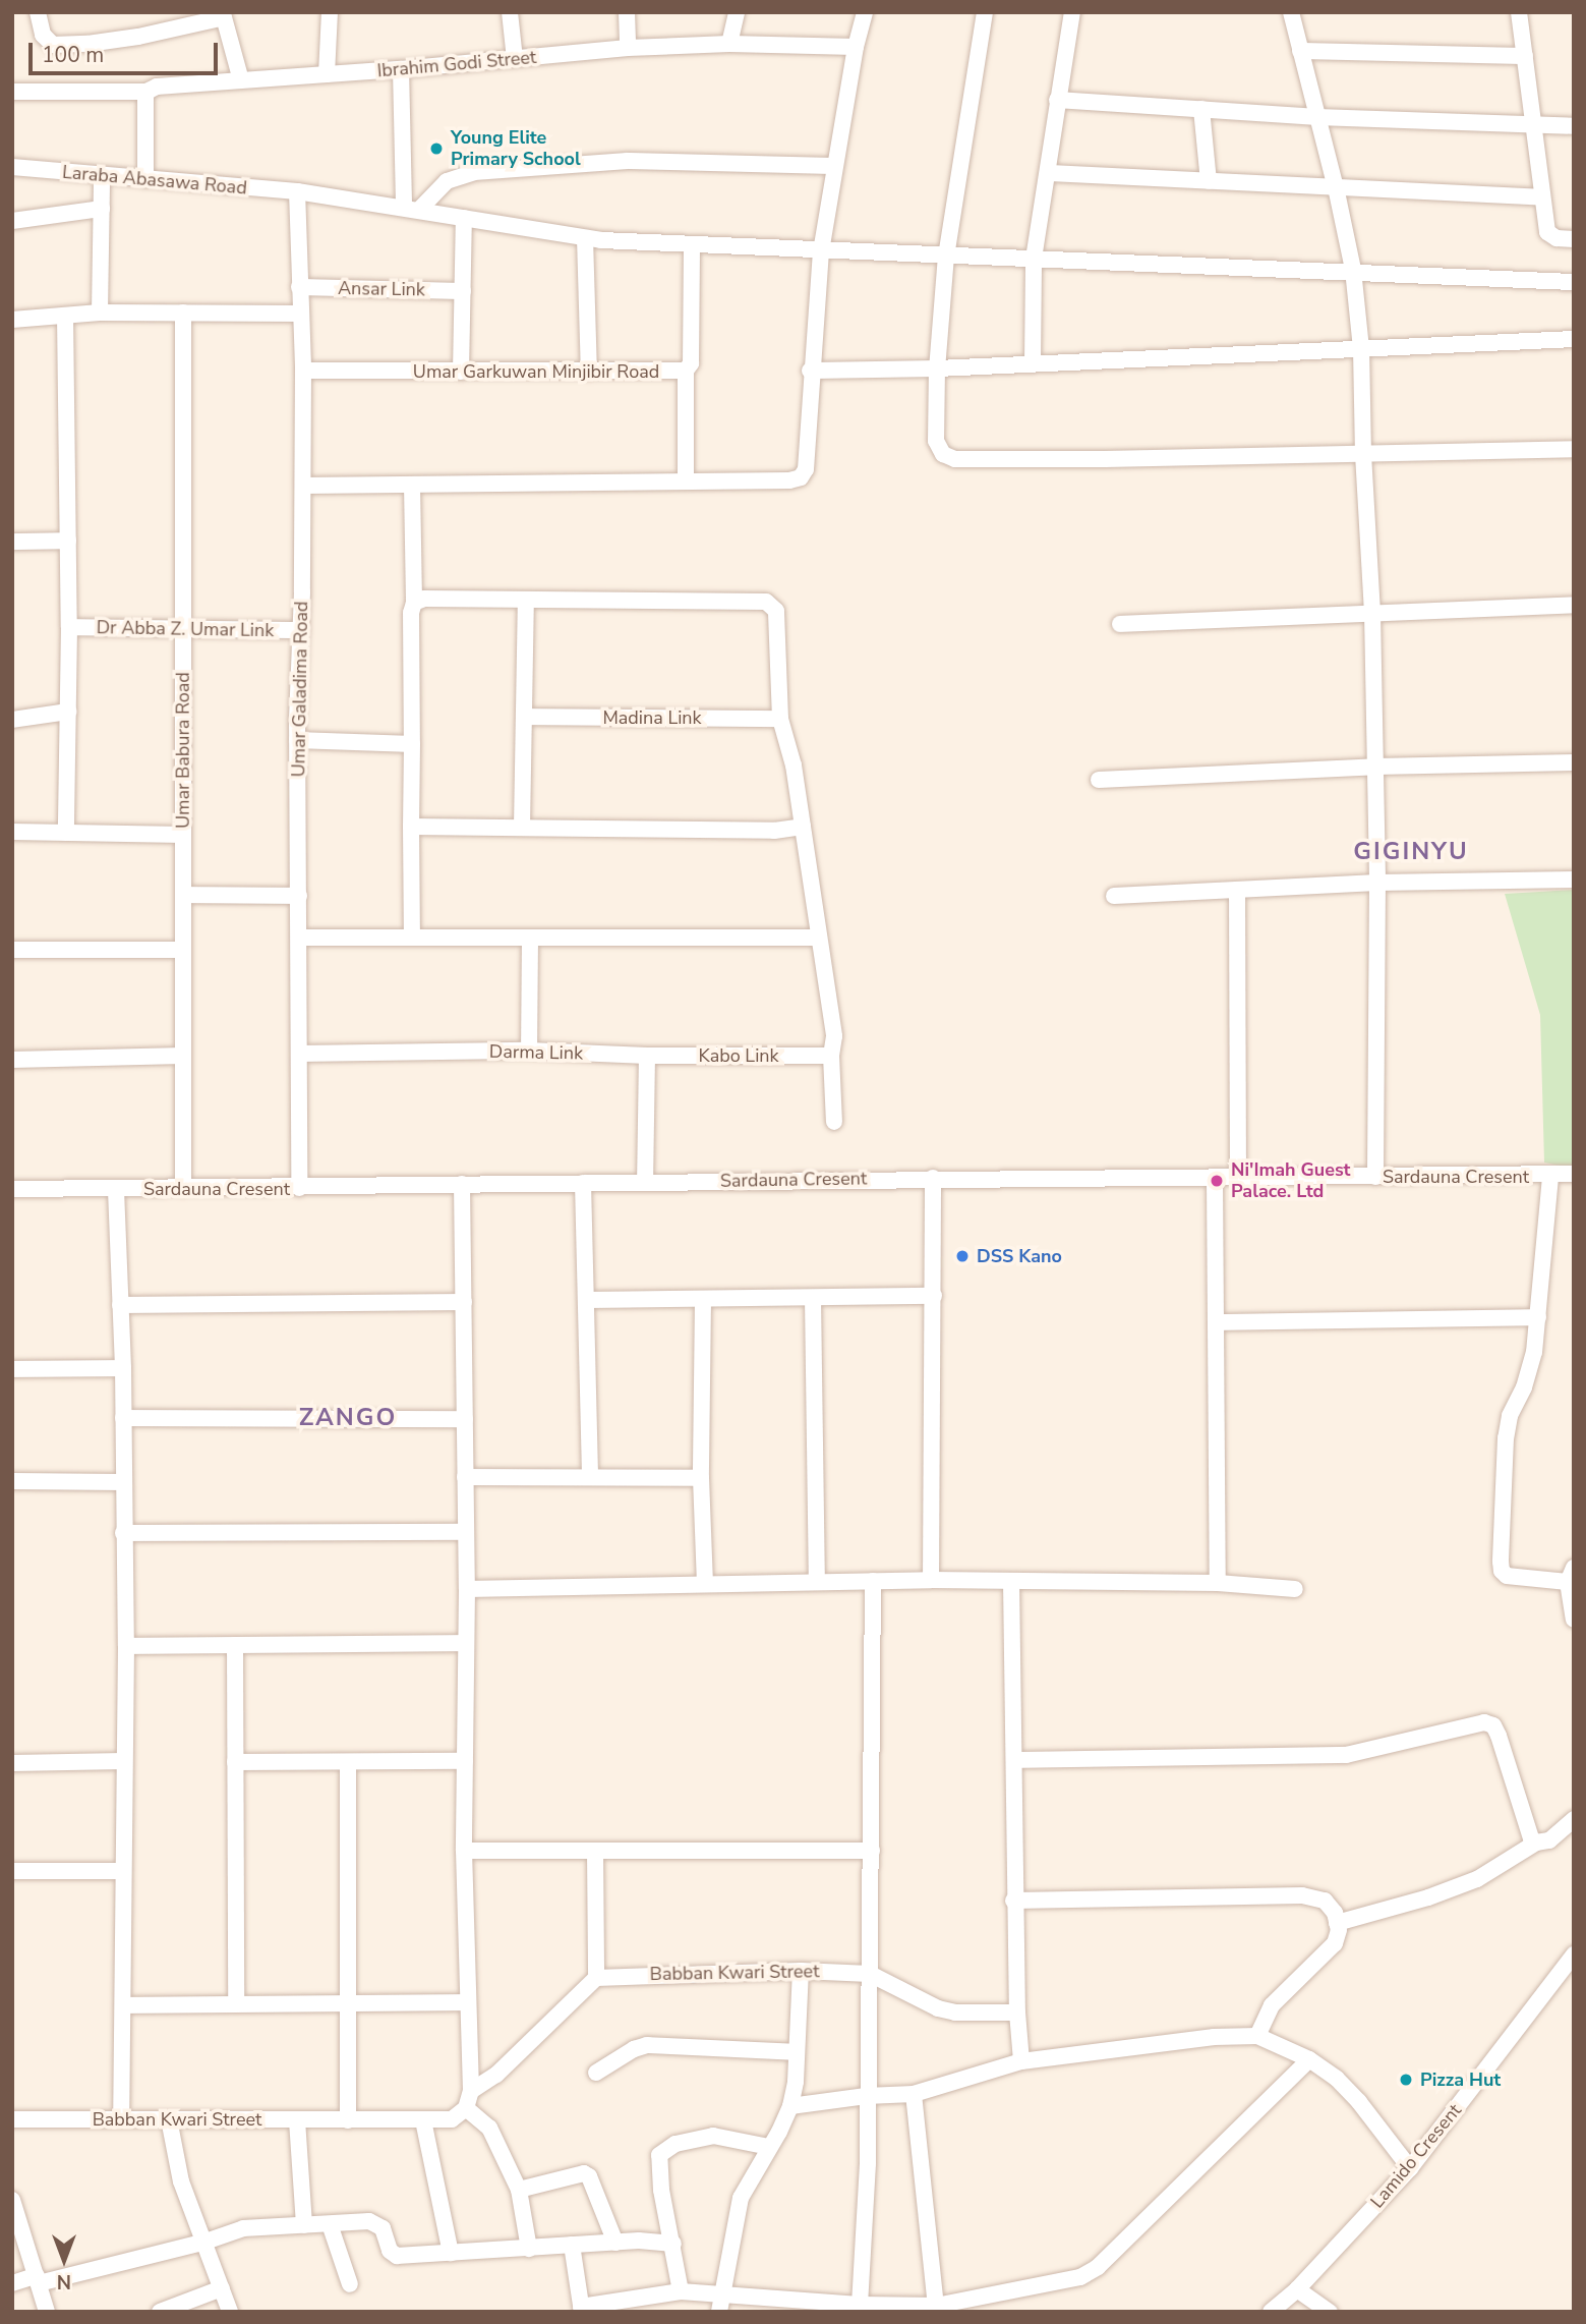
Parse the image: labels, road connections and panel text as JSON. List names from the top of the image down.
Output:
{
  "streets": {
    "street": [
      "Ibrahim Godi Street",
      "Laraba Abasawa Road",
      "Ansar Link",
      "Umar Garkuwan Minjibir Road",
      "Dr Abba Z. Umar Link",
      "Umar Galadima Road",
      "Madina Link",
      "Umar Babura Road",
      "Darma Link",
      "Kabo Link",
      "Sardauna Cresent",
      "Babban Kwari Street",
      "Lamido Cresent"
    ]
  },
  "crossings": [
    ["Laraba Abasawa Road", "Umar Garkuwan Minjibir Road"],
    ["Laraba Abasawa Road", "Umar Galadima Road"],
    ["Ansar Link", "Umar Galadima Road"],
    ["Umar Garkuwan Minjibir Road", "Umar Galadima Road"],
    ["Dr Abba Z. Umar Link", "Umar Galadima Road"],
    ["Dr Abba Z. Umar Link", "Umar Babura Road"],
    ["Umar Galadima Road", "Darma Link"],
    ["Umar Galadima Road", "Sardauna Cresent"],
    ["Umar Babura Road", "Sardauna Cresent"],
    ["Darma Link", "Kabo Link"]
  ],
  "districts": ["GIGINYU", "ZANGO"],
  "places": [
    "Young Elite Primary School",
    "Ni'Imah Guest Palace. Ltd",
    "DSS Kano",
    "Pizza Hut"
  ],
  "scale_bar": "100 m",
  "north": "bottom"
}
